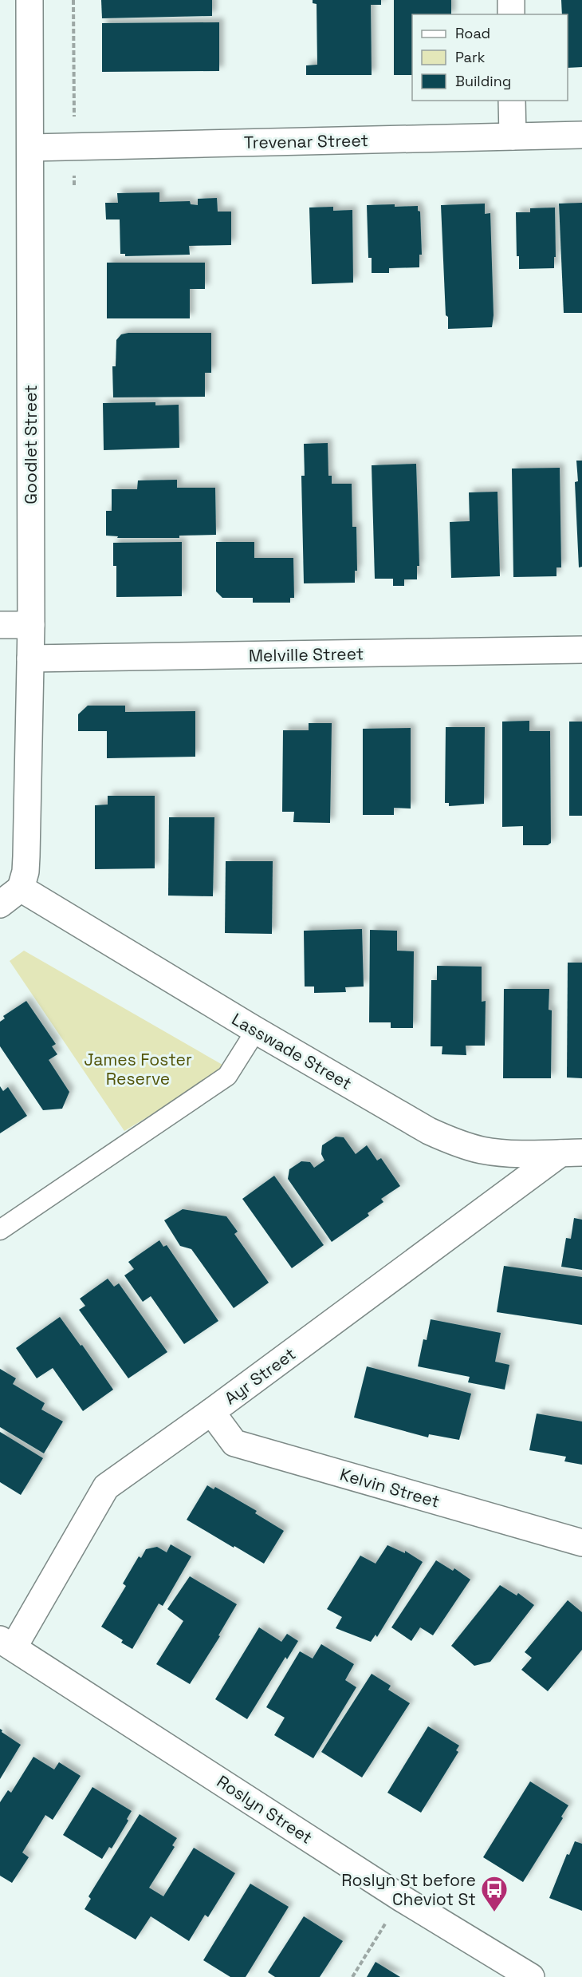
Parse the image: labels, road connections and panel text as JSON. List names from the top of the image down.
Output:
{
  "streets": {
    "street": [
      "Trevenar Street",
      "Goodlet Street",
      "Melville Street",
      "Lasswade Street",
      "Ayr Street",
      "Kelvin Street",
      "Roslyn Street"
    ]
  },
  "crossings": [
    ["Trevenar Street", "Goodlet Street"],
    ["Goodlet Street", "Melville Street"],
    ["Goodlet Street", "Lasswade Street"],
    ["Lasswade Street", "Ayr Street"],
    ["Ayr Street", "Kelvin Street"],
    ["Ayr Street", "Roslyn Street"]
  ],
  "parks": ["James Foster Reserve"],
  "places": {
    "bus stop": ["Roslyn St before Cheviot St"]
  },
  "legend": ["Road", "Park", "Building"]
}
